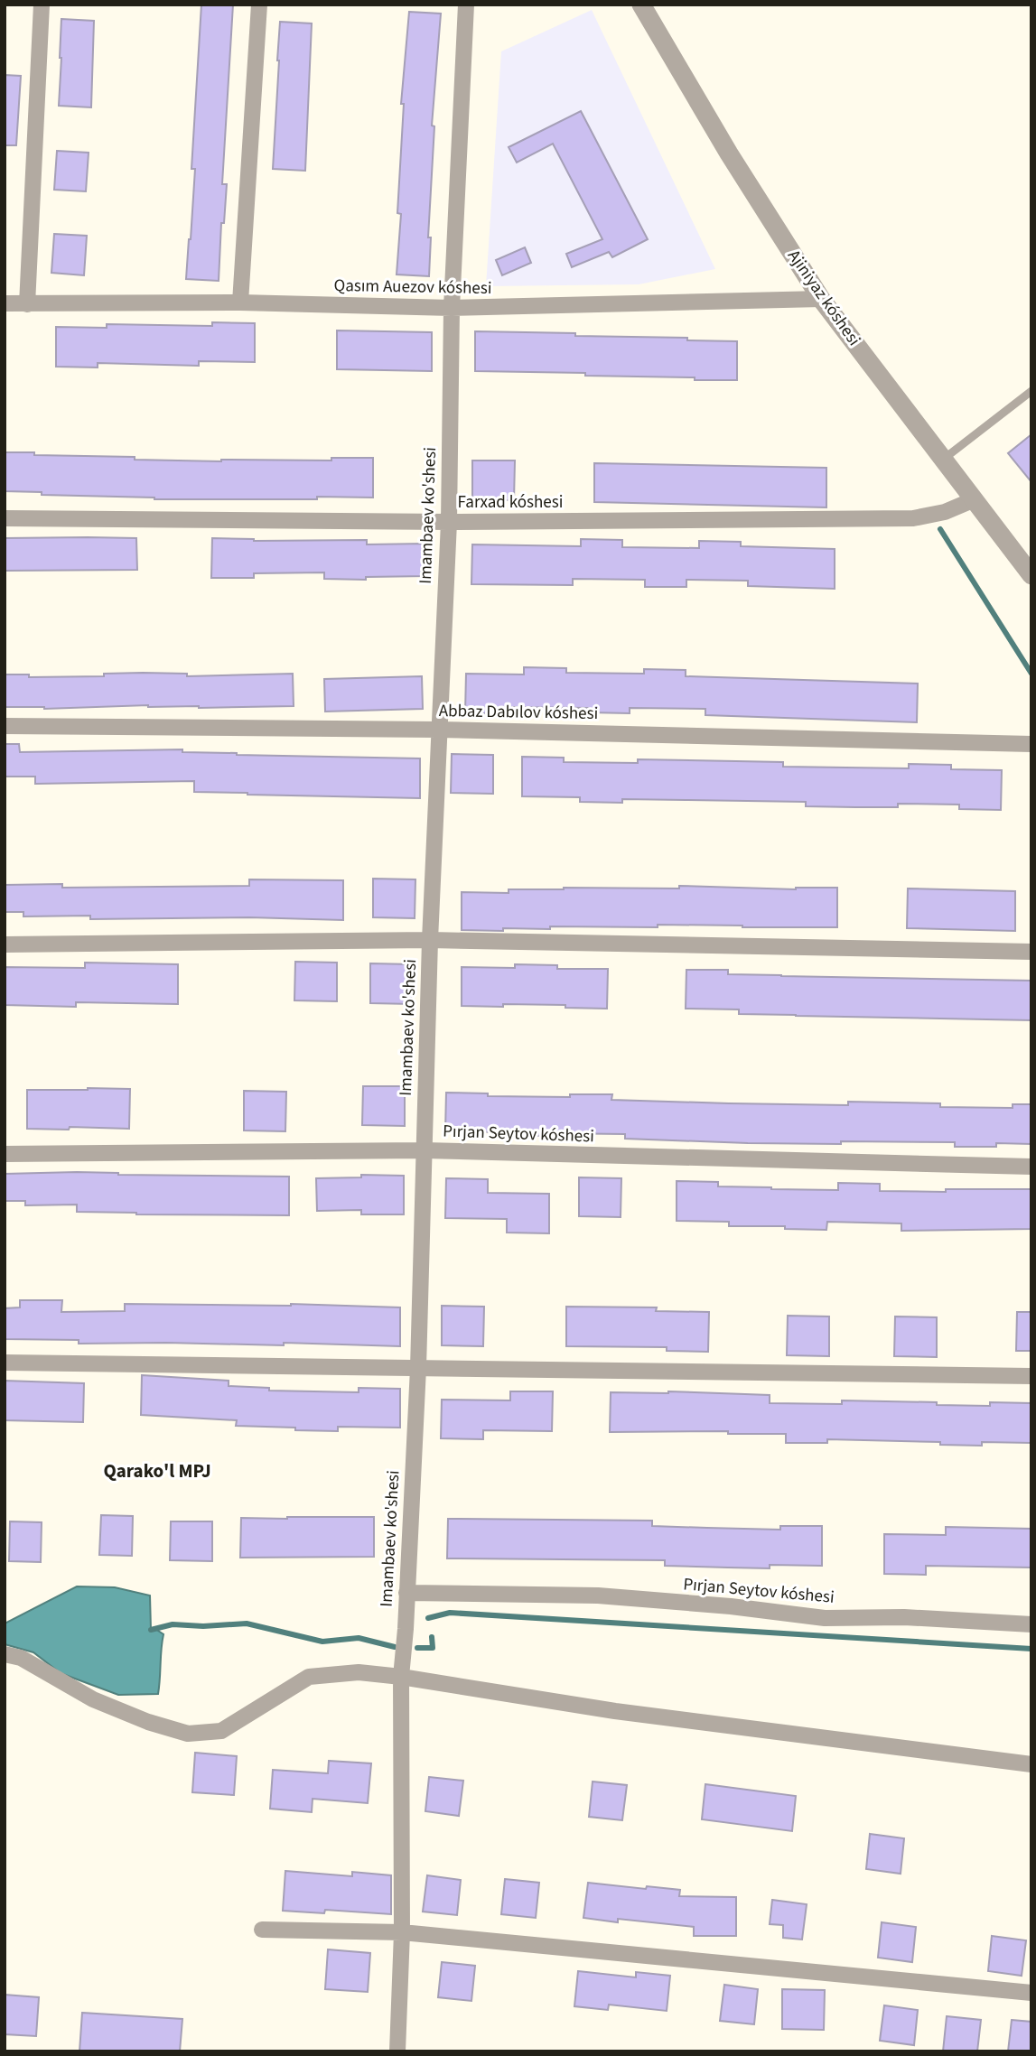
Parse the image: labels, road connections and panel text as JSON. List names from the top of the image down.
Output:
{
  "streets": {
    "street": [
      "Qasım Auezov kóshesi",
      "Ajiniyaz kóshesi",
      "Farxad kóshesi",
      "Imambaev ko'shesi",
      "Abbaz Dabılov kóshesi",
      "Pırjan Seytov kóshesi"
    ]
  },
  "crossings": [
    ["Qasım Auezov kóshesi", "Ajiniyaz kóshesi"],
    ["Qasım Auezov kóshesi", "Imambaev ko'shesi"],
    ["Ajiniyaz kóshesi", "Farxad kóshesi"],
    ["Farxad kóshesi", "Imambaev ko'shesi"],
    ["Imambaev ko'shesi", "Abbaz Dabılov kóshesi"],
    ["Imambaev ko'shesi", "Pırjan Seytov kóshesi"]
  ],
  "districts": ["Qarako'l MPJ"]
}
